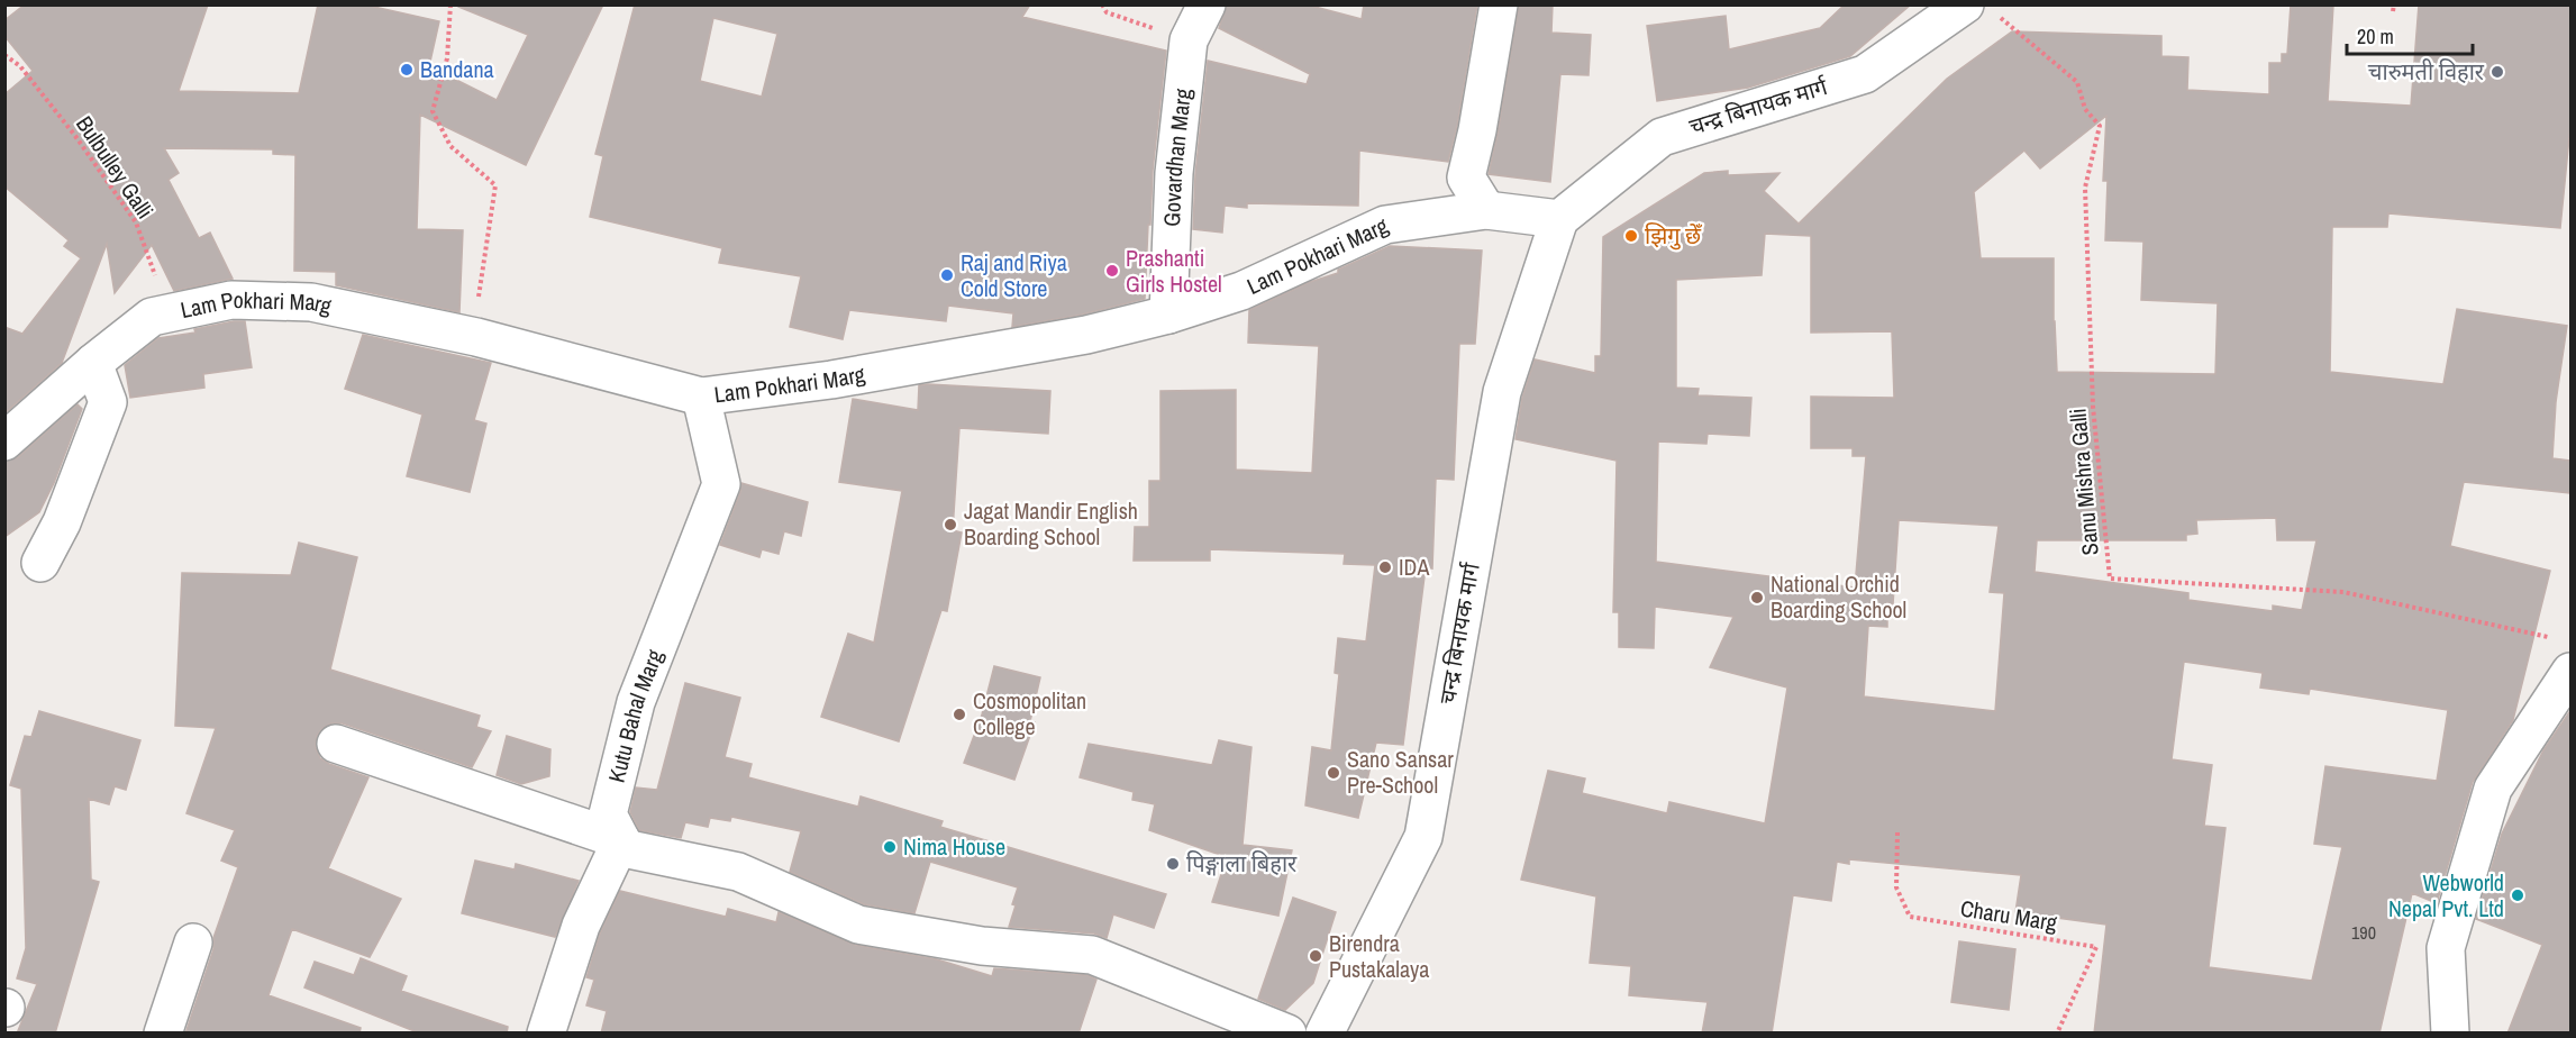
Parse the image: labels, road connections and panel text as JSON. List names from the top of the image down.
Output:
{
  "streets": {
    "street": [
      "चन्द्र बिनायक मार्ग",
      "Govardhan Marg",
      "Lam Pokhari Marg",
      "Kutu Bahal Marg"
    ],
    "path": ["Bulbulley Galli", "Sanu Mishra Galli", "Charu Marg"]
  },
  "crossings": [
    ["चन्द्र बिनायक मार्ग", "Sanu Mishra Galli"],
    ["Govardhan Marg", "Lam Pokhari Marg"],
    ["Bulbulley Galli", "Lam Pokhari Marg"],
    ["Lam Pokhari Marg", "Kutu Bahal Marg"]
  ],
  "places": [
    "Bandana",
    "चारुमती विहार",
    "झिगु छेँ",
    "Prashanti Girls Hostel",
    "Raj and Riya Cold Store",
    "Jagat Mandir English Boarding School",
    "IDA",
    "National Orchid Boarding School",
    "Cosmopolitan College",
    "Sano Sansar Pre-School",
    "Nima House",
    "पिङ्गाला बिहार",
    "Webworld Nepal Pvt. Ltd",
    "Birendra Pustakalaya"
  ],
  "house_numbers": ["190"],
  "scale_bar": "20 m"
}
